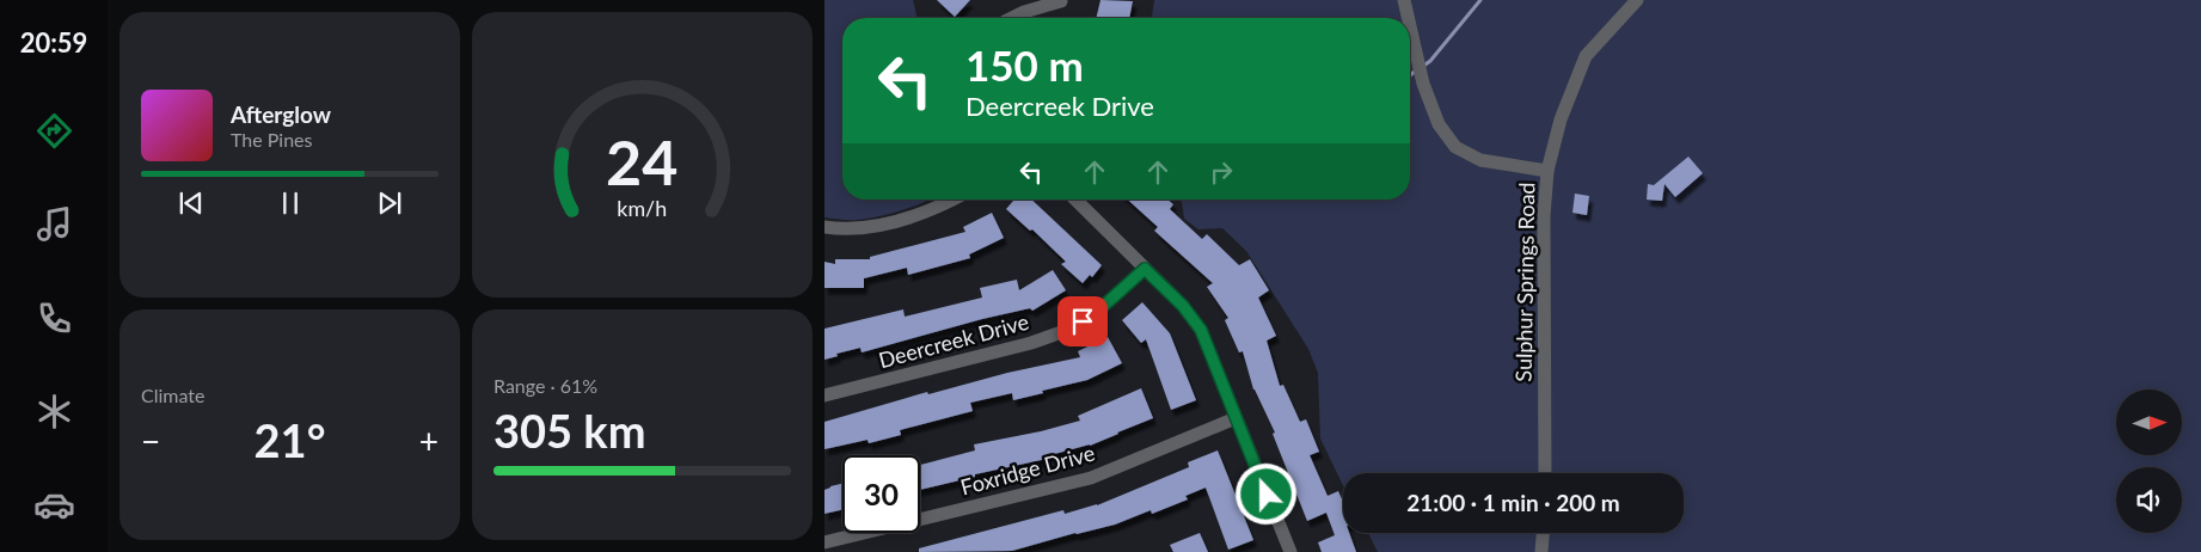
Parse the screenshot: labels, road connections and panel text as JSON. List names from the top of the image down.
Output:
{
  "streets": {
    "street": ["Sulphur Springs Road", "Deercreek Drive", "Foxridge Drive"]
  },
  "north": "right",
  "page": {
    "tabs": "20:59",
    "turn": ["150 m", "Deercreek Drive"],
    "song": ["Afterglow", "The Pines"],
    "tile": [
      "Climate",
      ["Range · 61%", "305 km"]
    ],
    "heat": ["−", "21°", "+"],
    "limit": "30",
    "trip": "21:00 · 1 min · 200 m",
    "gauge": ["24", "km/h"]
  }
}
